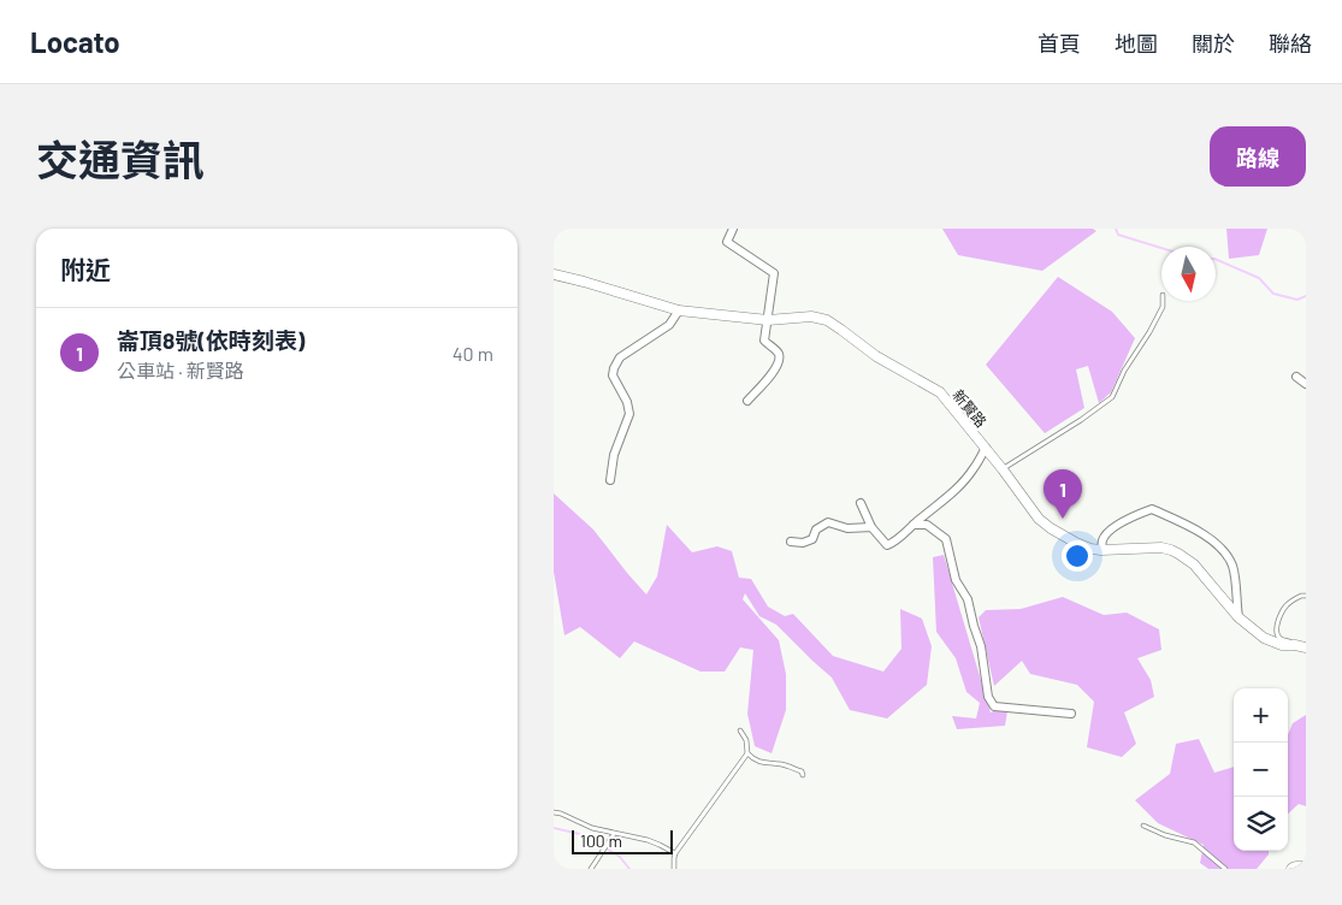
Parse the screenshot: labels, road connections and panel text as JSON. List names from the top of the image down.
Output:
{
  "streets": {
    "street": ["新賢路"]
  },
  "scale_bar": "100 m",
  "north": "bottom",
  "page": {
    "header": "Locato",
    "nav": [
      "首頁",
      "地圖",
      "關於",
      "聯絡"
    ],
    "title": "交通資訊",
    "buttons": "路線",
    "heading": "附近",
    "list": [
      {
        "mark": "1",
        "name": "崙頂8號(依時刻表)",
        "note": "公車站 · 新賢路",
        "value": "40 m"
      }
    ],
    "pins": "1",
    "map_buttons": ["+", "−"],
    "scale": "100 m"
  }
}
